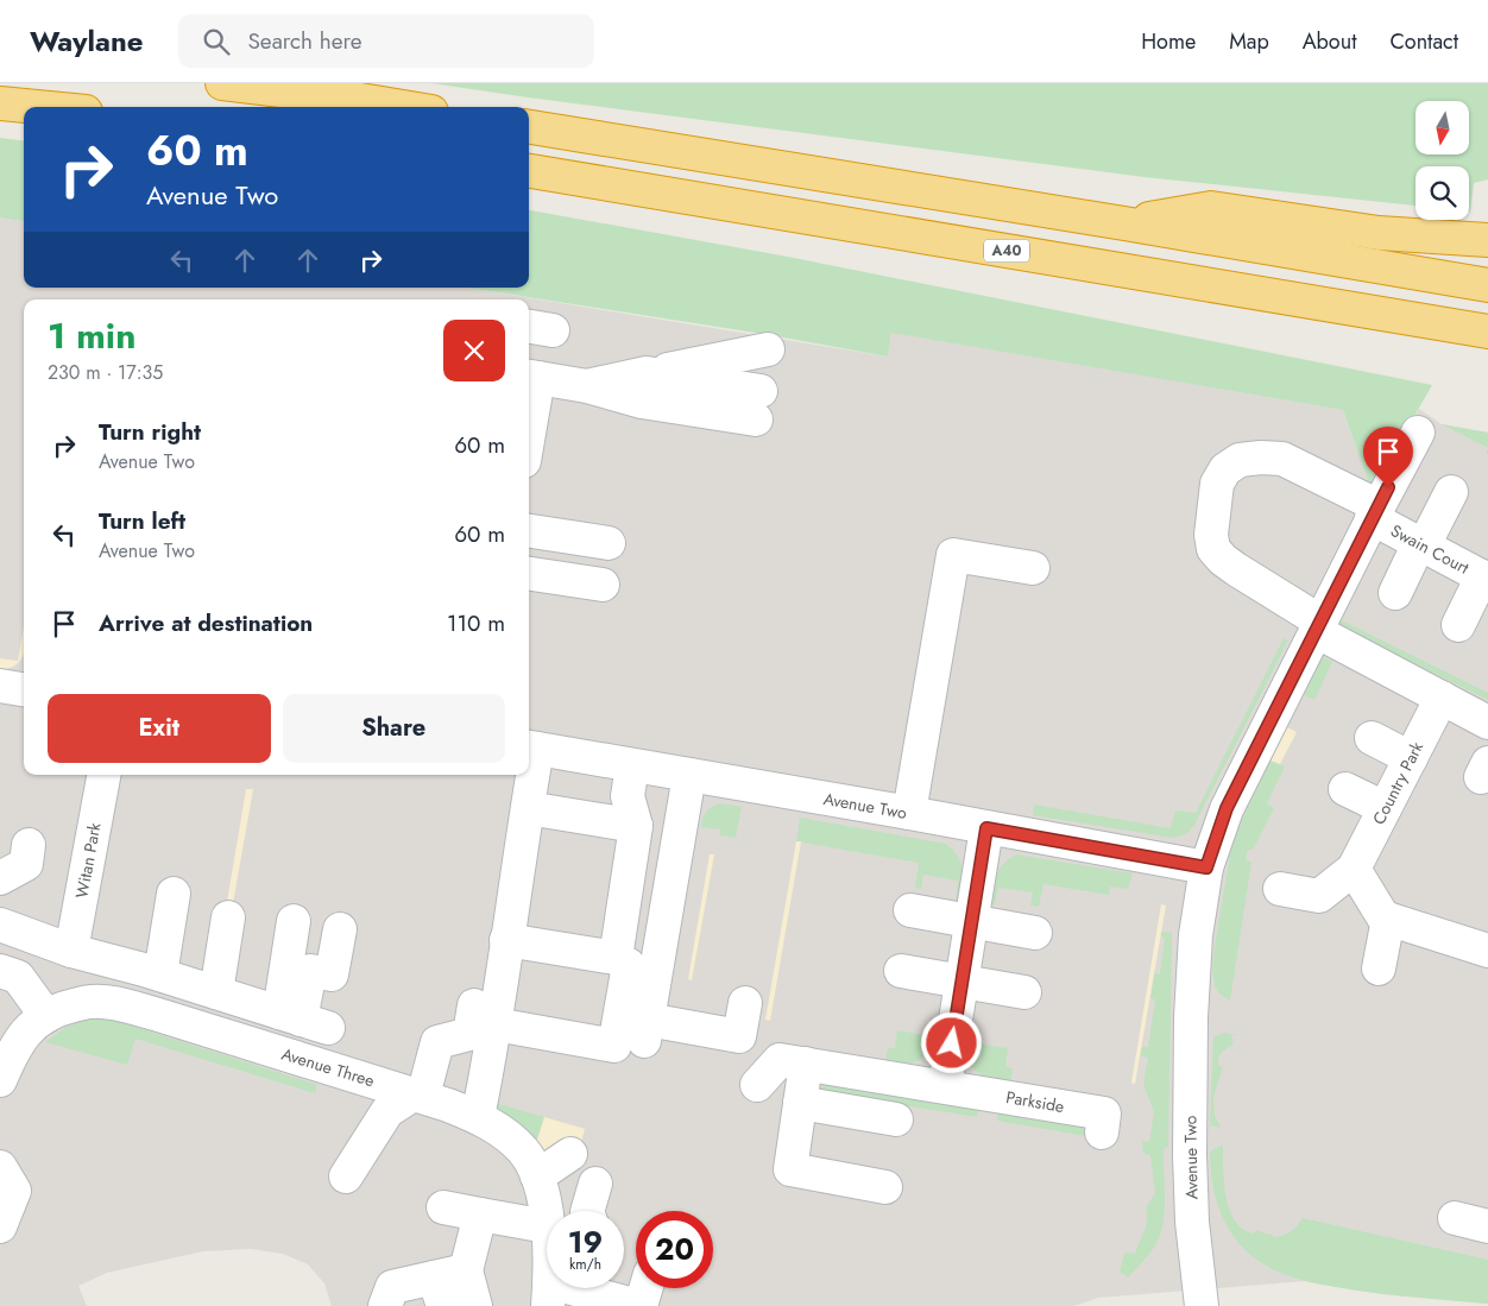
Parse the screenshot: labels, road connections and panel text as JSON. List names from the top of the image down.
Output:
{
  "streets": {
    "highway": ["A40"],
    "street": [
      "Swain Court",
      "Country Park",
      "Avenue Two",
      "Witan Park",
      "Avenue Three",
      "Parkside"
    ]
  },
  "crossings": [
    ["Swain Court", "Avenue Two"]
  ],
  "north": "bottom",
  "page": {
    "header": "Waylane",
    "search": "Search here",
    "nav": [
      "Home",
      "Map",
      "About",
      "Contact"
    ],
    "turn": ["60 m", "Avenue Two"],
    "heading": ["1 min", "230 m · 17:35"],
    "list": [
      {
        "name": "Turn right",
        "note": "Avenue Two",
        "value": "60 m"
      },
      {
        "name": "Turn left",
        "note": "Avenue Two",
        "value": "60 m"
      },
      {
        "name": "Arrive at destination",
        "value": "110 m"
      }
    ],
    "buttons": ["Exit", "Share"],
    "speed": "19 km/h",
    "limit": "20"
  }
}
